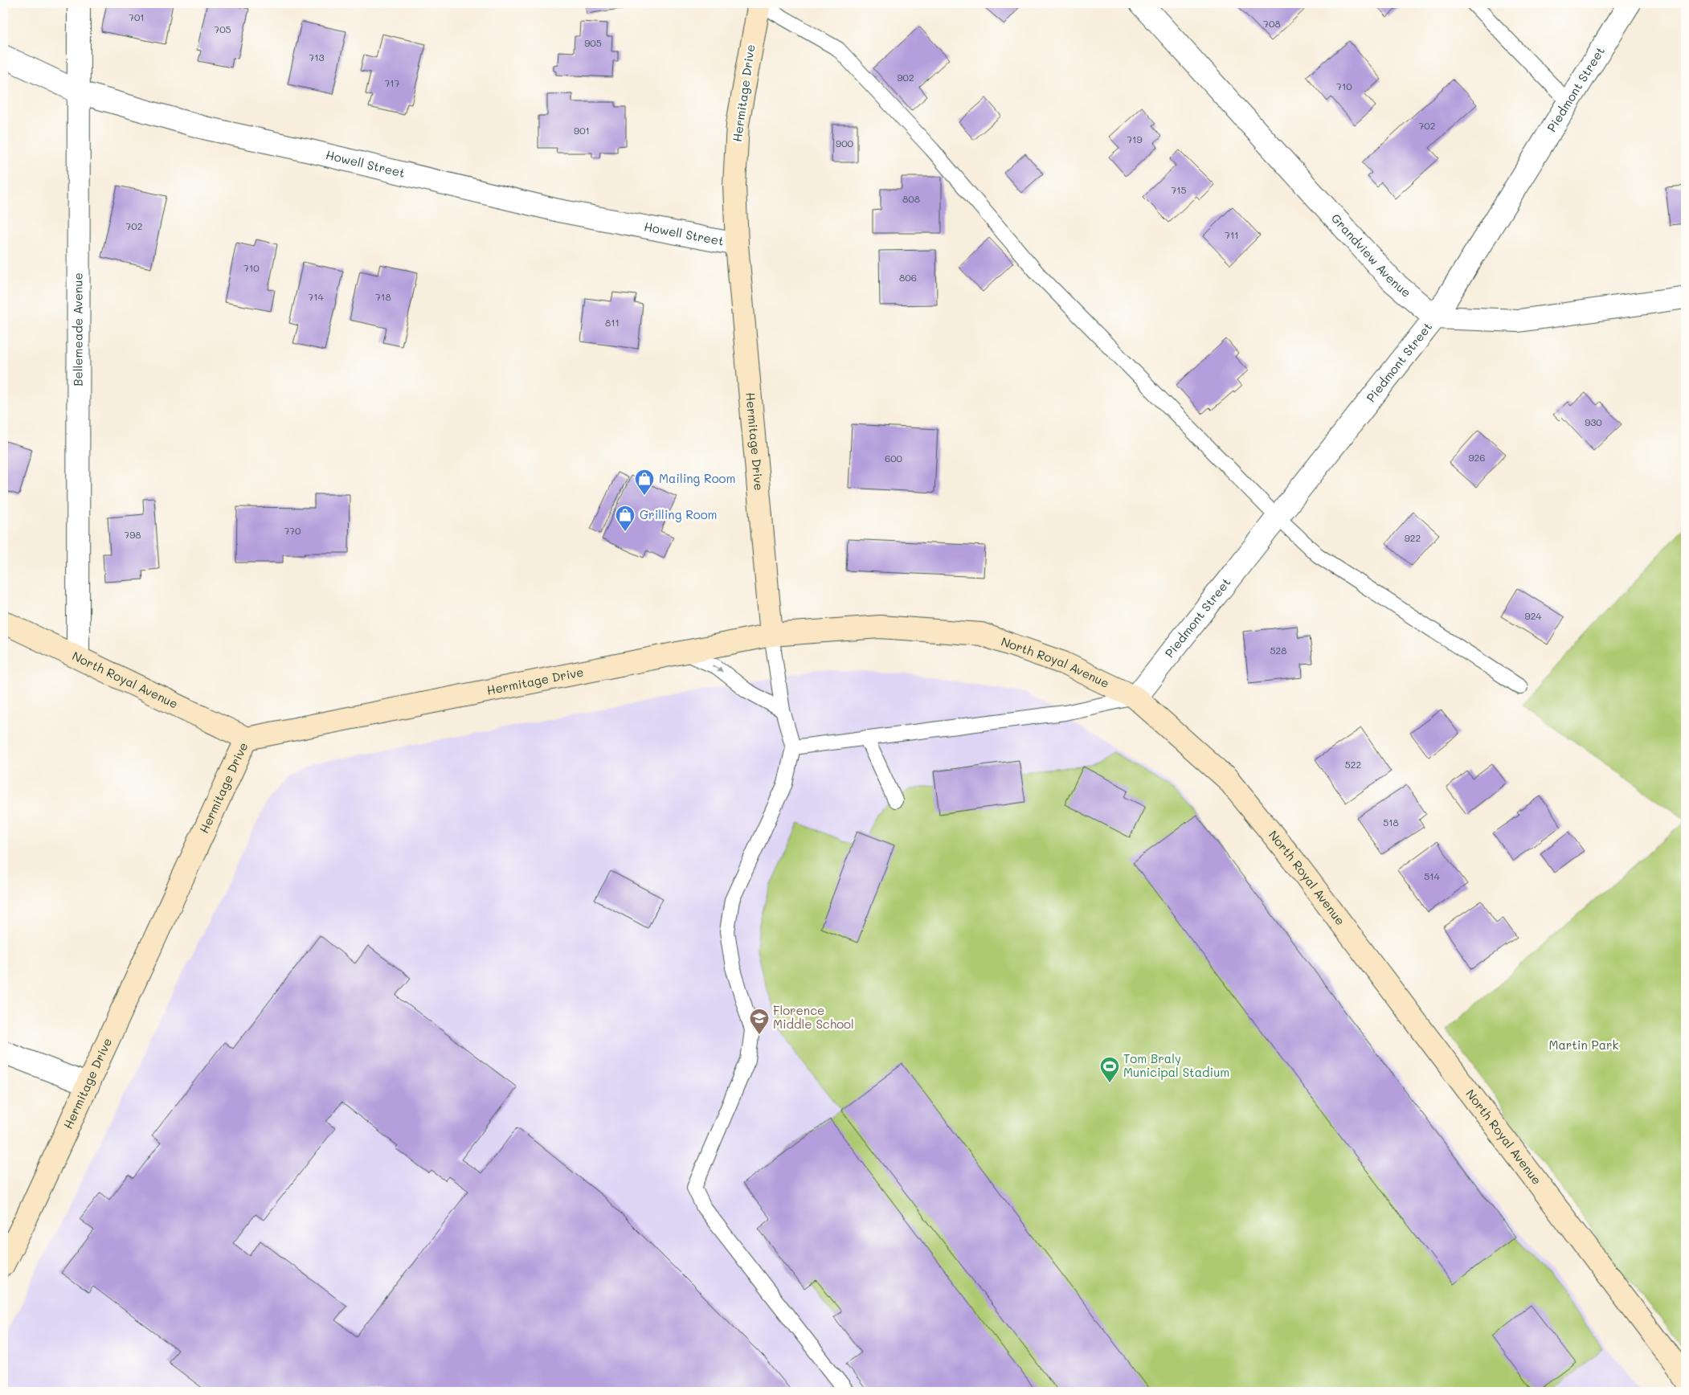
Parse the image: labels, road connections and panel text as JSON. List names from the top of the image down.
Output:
{
  "streets": {
    "street": [
      "Piedmont Street",
      "Hermitage Drive",
      "Howell Street",
      "Grandview Avenue",
      "Bellemeade Avenue",
      "North Royal Avenue"
    ]
  },
  "crossings": [
    ["Piedmont Street", "Grandview Avenue"],
    ["Piedmont Street", "North Royal Avenue"],
    ["Hermitage Drive", "Howell Street"],
    ["Hermitage Drive", "North Royal Avenue"],
    ["Howell Street", "Bellemeade Avenue"],
    ["Bellemeade Avenue", "North Royal Avenue"]
  ],
  "parks": ["Martin Park"],
  "places": {
    "shop": ["Mailing Room", "Grilling Room"],
    "school or university": ["Florence Middle School"],
    "sports": ["Tom Braly Municipal Stadium"]
  },
  "house_numbers": [
    "701",
    "708",
    "705",
    "905",
    "713",
    "902",
    "717",
    "710",
    "702",
    "901",
    "719",
    "900",
    "715",
    "808",
    "702",
    "711",
    "710",
    "806",
    "714",
    "718",
    "811",
    "930",
    "926",
    "600",
    "770",
    "798",
    "922",
    "924",
    "528",
    "522",
    "518",
    "514"
  ]
}
